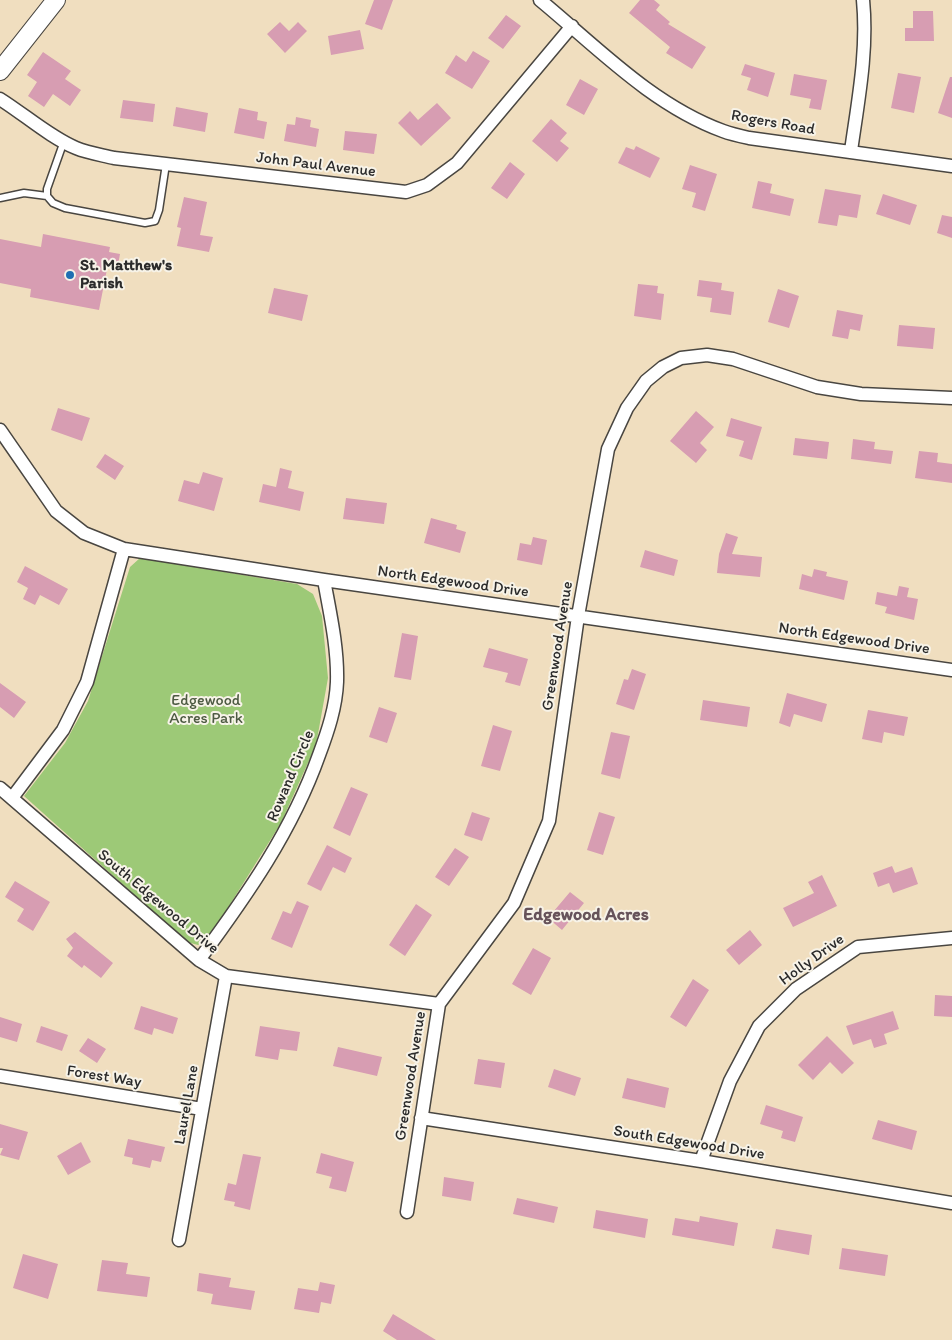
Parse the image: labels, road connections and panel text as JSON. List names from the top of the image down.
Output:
{
  "streets": {
    "street": [
      "Rogers Road",
      "John Paul Avenue",
      "North Edgewood Drive",
      "Greenwood Avenue",
      "Rowand Circle",
      "South Edgewood Drive",
      "Holly Drive",
      "Forest Way",
      "Laurel Lane"
    ]
  },
  "crossings": [
    ["Rogers Road", "John Paul Avenue"],
    ["North Edgewood Drive", "Greenwood Avenue"],
    ["North Edgewood Drive", "Rowand Circle"],
    ["Greenwood Avenue", "South Edgewood Drive"],
    ["Rowand Circle", "South Edgewood Drive"],
    ["South Edgewood Drive", "Holly Drive"],
    ["South Edgewood Drive", "Laurel Lane"],
    ["Forest Way", "Laurel Lane"]
  ],
  "districts": ["Edgewood Acres"],
  "parks": ["Edgewood Acres Park"],
  "places": ["St. Matthew's Parish"]
}
